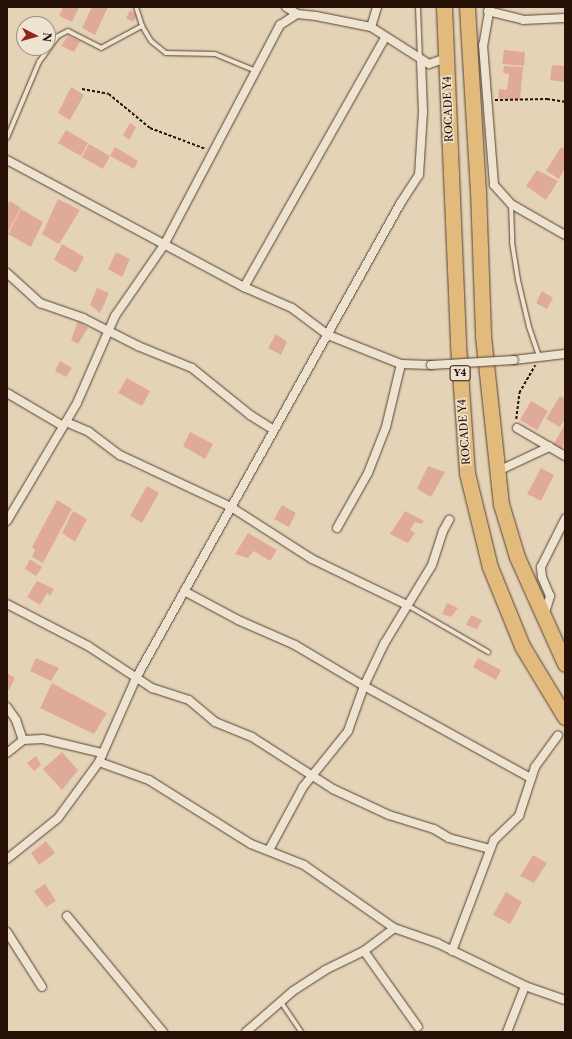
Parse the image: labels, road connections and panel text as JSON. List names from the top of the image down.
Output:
{
  "streets": {
    "highway": ["ROCADE Y4", "Y4"]
  },
  "north": "right"
}
